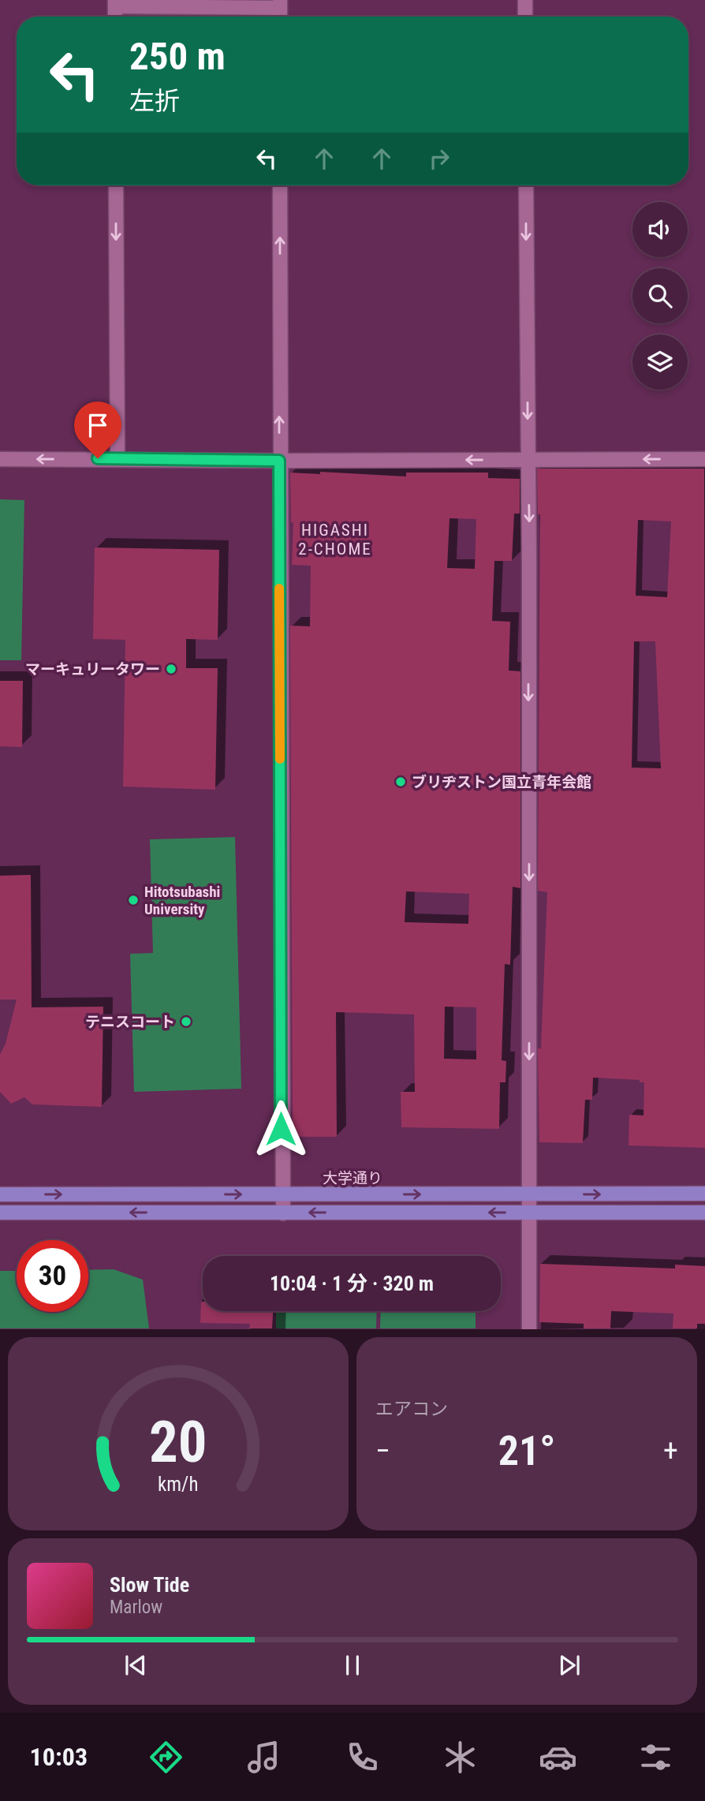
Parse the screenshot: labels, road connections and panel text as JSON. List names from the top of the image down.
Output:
{
  "streets": {
    "main road": ["大学通り"]
  },
  "districts": ["HIGASHI 2-CHOME"],
  "places": [
    "マーキュリータワー",
    "ブリヂストン国立青年会館",
    "Hitotsubashi University",
    "テニスコート"
  ],
  "page": {
    "turn": ["250 m", "左折"],
    "limit": "30",
    "trip": "10:04 · 1 分 · 320 m",
    "tile": "エアコン",
    "heat": ["−", "21°", "+"],
    "song": ["Slow Tide", "Marlow"],
    "tabs": "10:03",
    "gauge": ["20", "km/h"]
  }
}
